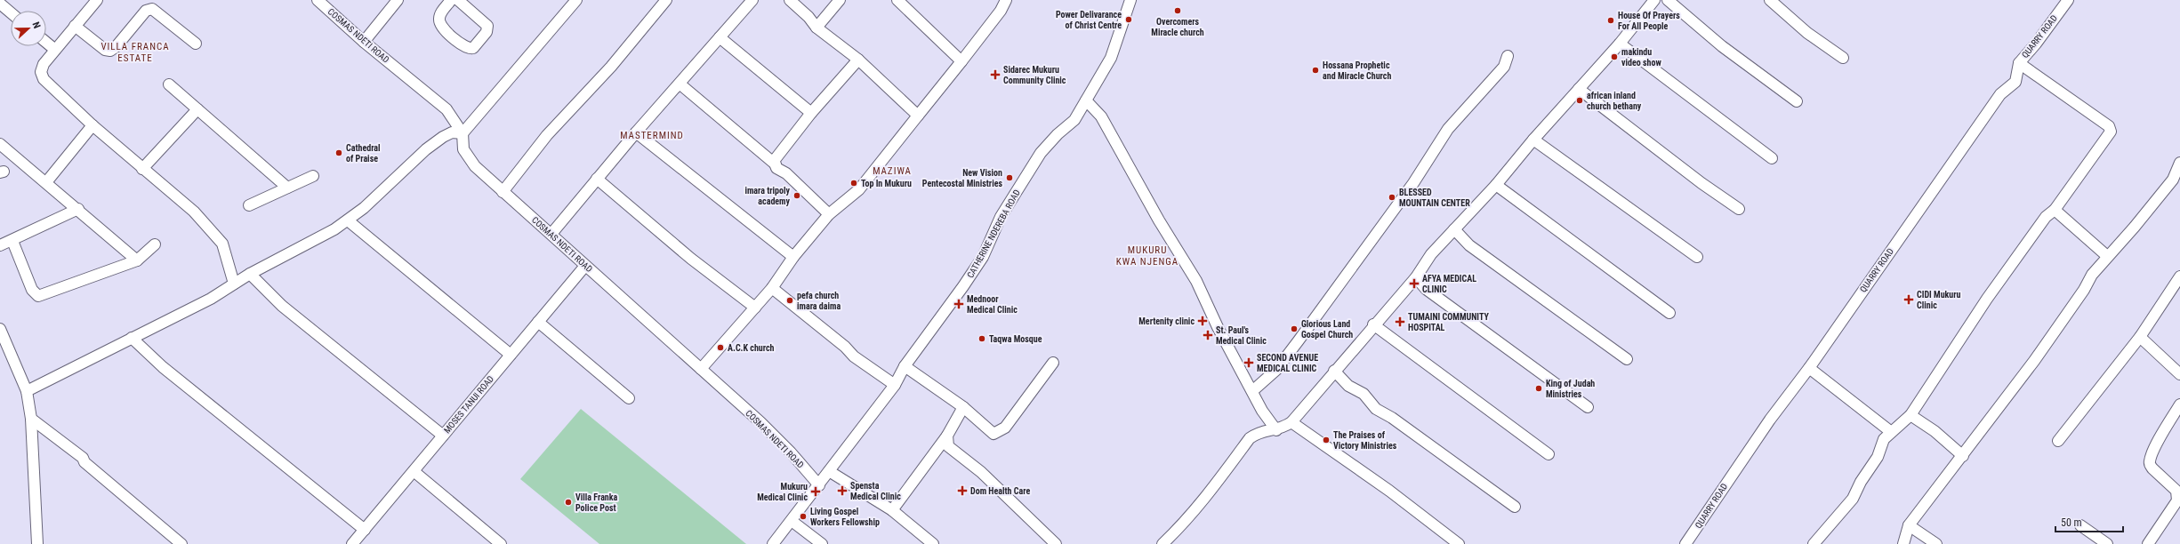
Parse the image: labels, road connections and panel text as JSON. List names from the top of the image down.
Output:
{
  "streets": {
    "street": [
      "COSMAS NDETI ROAD",
      "QUARRY ROAD",
      "CATHERINE NDEREBA ROAD",
      "MOSES TANUI ROAD"
    ]
  },
  "crossings": [
    ["COSMAS NDETI ROAD", "CATHERINE NDEREBA ROAD"],
    ["COSMAS NDETI ROAD", "MOSES TANUI ROAD"]
  ],
  "districts": [
    "VILLA FRANCA ESTATE",
    "MASTERMIND",
    "MAZIWA",
    "MUKURU KWA NJENGA"
  ],
  "places": {
    "other": [
      "Overcomers Miracle church",
      "Power Delivarance of Christ Centre",
      "House Of Prayers For All People",
      "makindu video show",
      "Hossana Prophetic and Miracle Church",
      "african inland church bethany",
      "Cathedral of Praise",
      "New Vision Pentecostal Ministries",
      "Top In Mukuru",
      "imara tripoly academy",
      "BLESSED MOUNTAIN CENTER",
      "pefa church imara daima",
      "Glorious Land Gospel Church",
      "Taqwa Mosque",
      "A.C.K church",
      "King of Judah Ministries",
      "The Praises of Victory Ministries",
      "Villa Franka Police Post",
      "Living Gospel Workers Fellowship"
    ],
    "health": [
      "Sidarec Mukuru Community Clinic",
      "AFYA MEDICAL CLINIC",
      "CIDI Mukuru Clinic",
      "Mednoor Medical Clinic",
      "Mertenity clinic",
      "TUMAINI COMMUNITY HOSPITAL",
      "St. Paul's Medical Clinic",
      "SECOND AVENUE MEDICAL CLINIC",
      "Spensta Medical Clinic",
      "Dom Health Care",
      "Mukuru Medical Clinic"
    ]
  },
  "scale_bar": "50 m",
  "north": "right"
}
